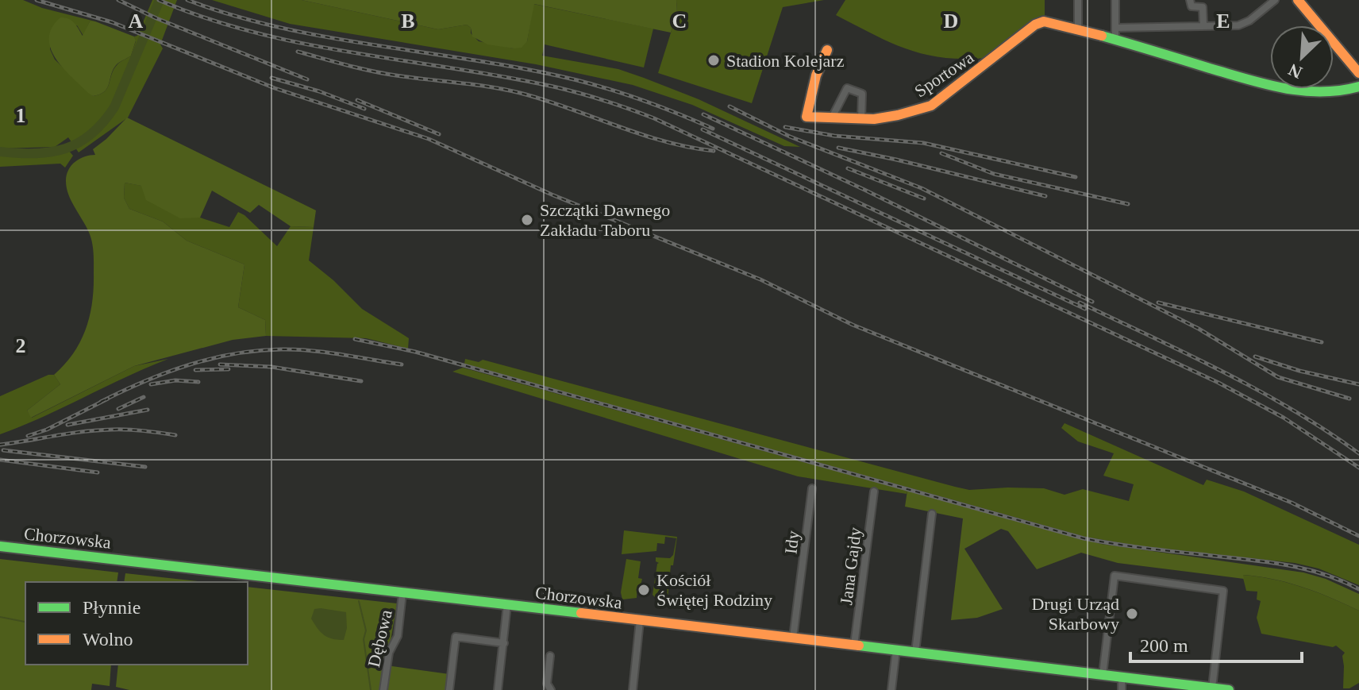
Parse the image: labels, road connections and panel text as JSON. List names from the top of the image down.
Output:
{
  "streets": {
    "main road": ["Sportowa", "Chorzowska"],
    "street": ["Idy", "Jana Gajdy", "Dębowa"]
  },
  "crossings": [
    ["Chorzowska", "Idy"],
    ["Chorzowska", "Jana Gajdy"],
    ["Chorzowska", "Dębowa"]
  ],
  "places": [
    "Stadion Kolejarz",
    "Szczątki Dawnego Zakładu Taboru",
    "Kościół Świętej Rodziny",
    "Drugi Urząd Skarbowy"
  ],
  "legend": ["Płynnie", "Wolno"],
  "scale_bar": "200 m",
  "north": "bottom left",
  "grid": {
    "columns": [
      "A",
      "B",
      "C",
      "D",
      "E"
    ],
    "rows": ["1", "2"]
  }
}
